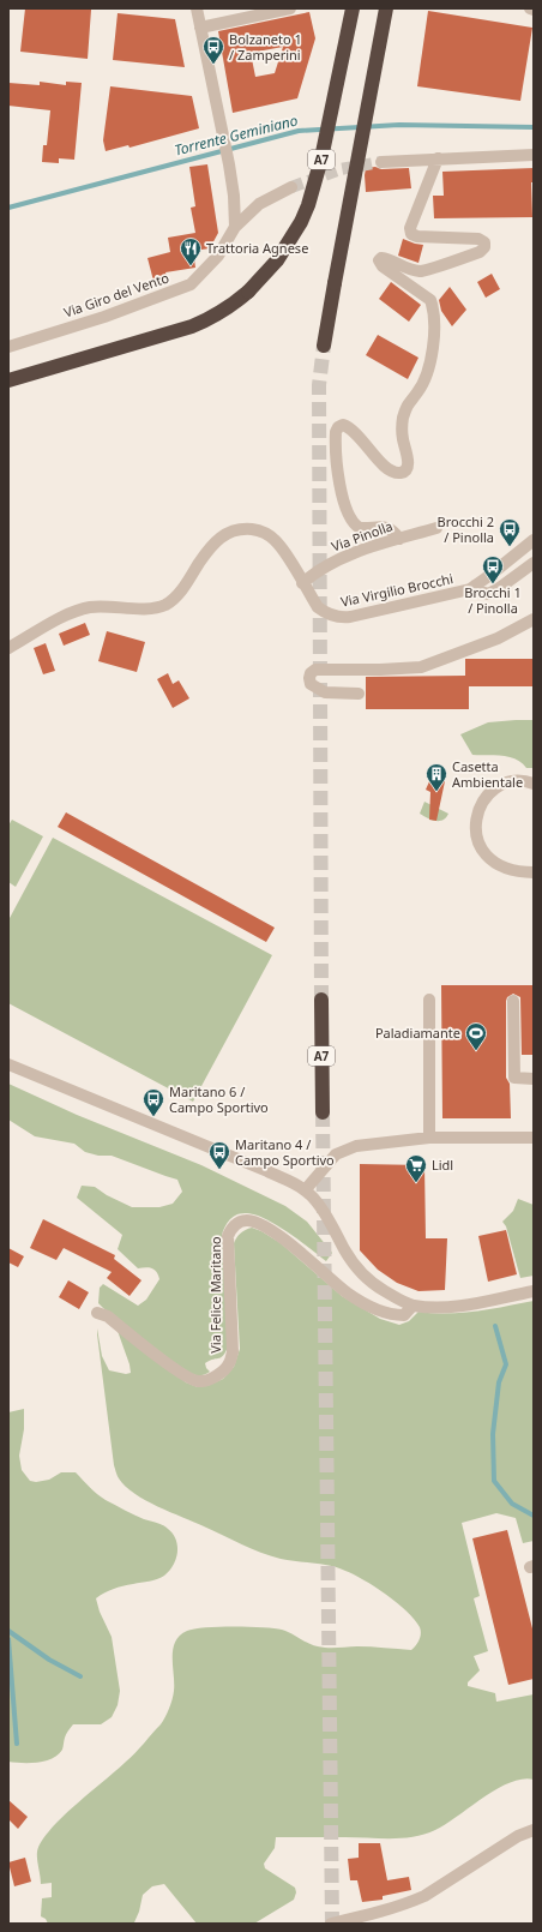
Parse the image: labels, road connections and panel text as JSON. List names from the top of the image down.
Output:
{
  "streets": {
    "highway": ["A7"],
    "street": [
      "Via Giro del Vento",
      "Via Pinolla",
      "Via Virgilio Brocchi",
      "Via Felice Maritano"
    ]
  },
  "crossings": [
    ["Via Pinolla", "Via Virgilio Brocchi"]
  ],
  "water": ["Torrente Geminiano"],
  "places": {
    "bus stop": [
      "Bolzaneto 1 / Zamperini",
      "Brocchi 2 / Pinolla",
      "Brocchi 1 / Pinolla",
      "Maritano 6 / Campo Sportivo",
      "Maritano 4 / Campo Sportivo"
    ],
    "restaurant": ["Trattoria Agnese"],
    "building": ["Casetta Ambientale"],
    "sports": ["Paladiamante"],
    "supermarket": ["Lidl"]
  }
}
